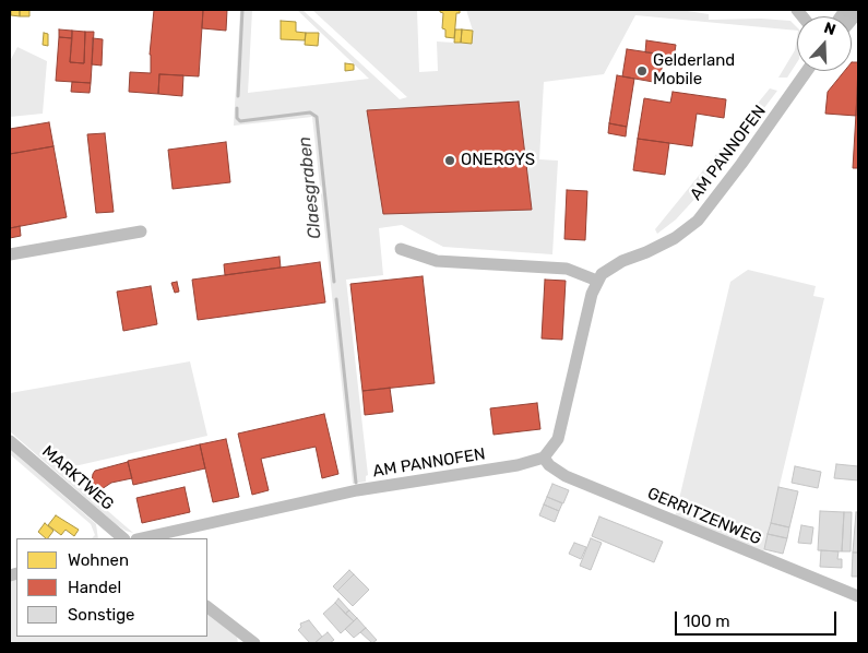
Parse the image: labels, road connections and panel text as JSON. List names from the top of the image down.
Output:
{
  "streets": {
    "street": ["AM PANNOFEN", "MARKTWEG", "GERRITZENWEG"]
  },
  "crossings": [
    ["AM PANNOFEN", "GERRITZENWEG"]
  ],
  "water": ["Claesgraben"],
  "places": ["Gelderland Mobile", "ONERGYS"],
  "legend": ["Wohnen", "Handel", "Sonstige"],
  "scale_bar": "100 m",
  "north": "top"
}
